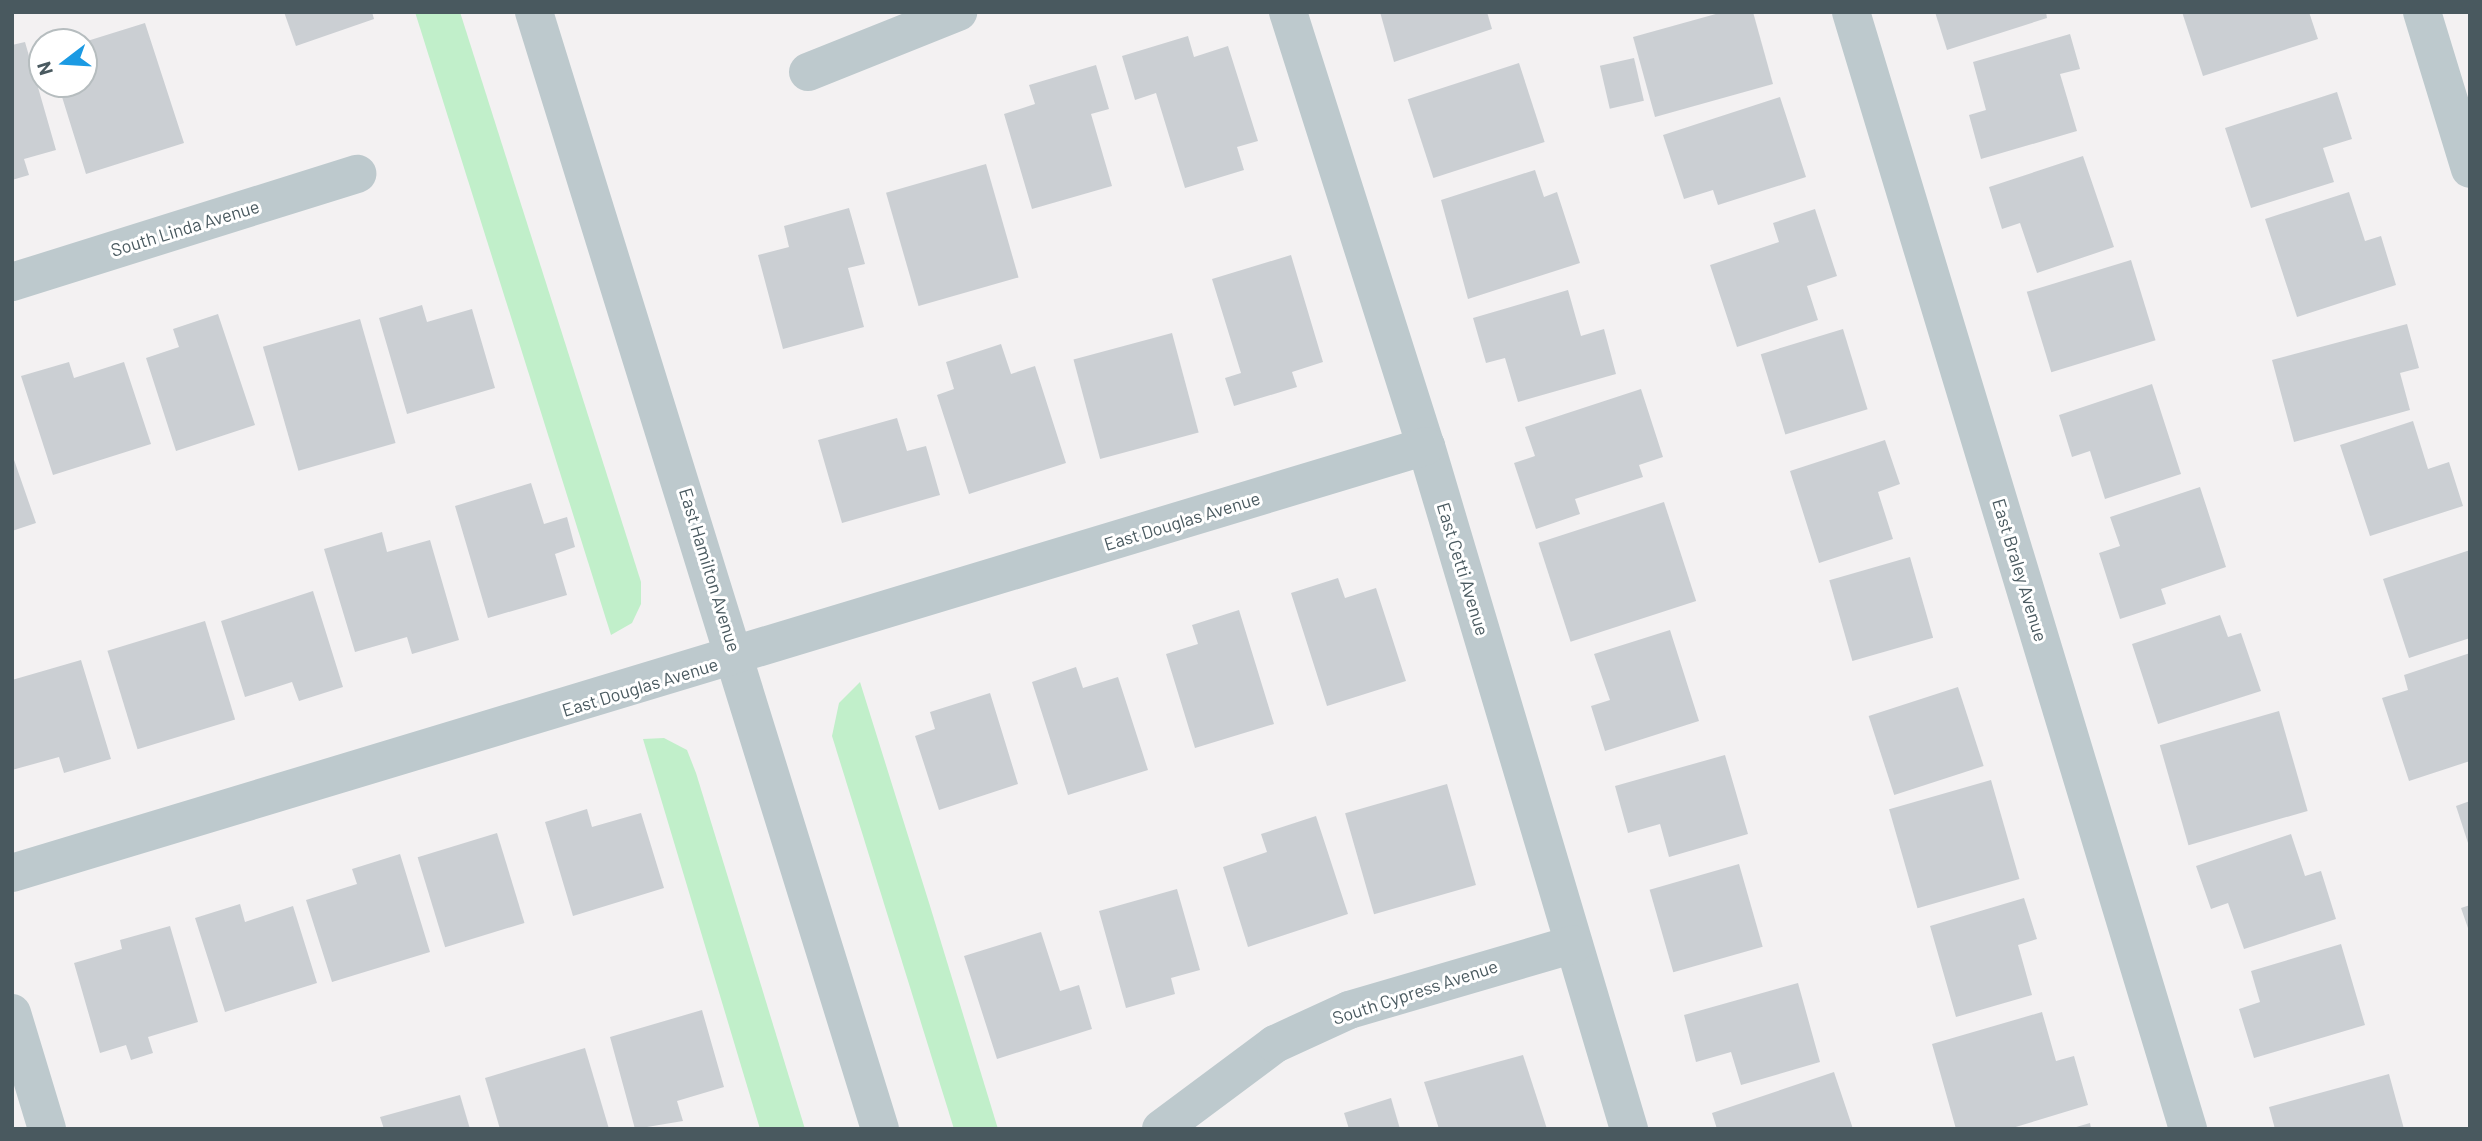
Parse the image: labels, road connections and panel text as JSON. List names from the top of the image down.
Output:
{
  "streets": {
    "street": [
      "South Linda Avenue",
      "East Douglas Avenue",
      "East Cetti Avenue",
      "East Hamilton Avenue",
      "East Braley Avenue",
      "South Cypress Avenue"
    ]
  },
  "crossings": [
    ["East Douglas Avenue", "East Cetti Avenue"],
    ["East Douglas Avenue", "East Hamilton Avenue"],
    ["East Cetti Avenue", "South Cypress Avenue"]
  ],
  "north": "left"
}
